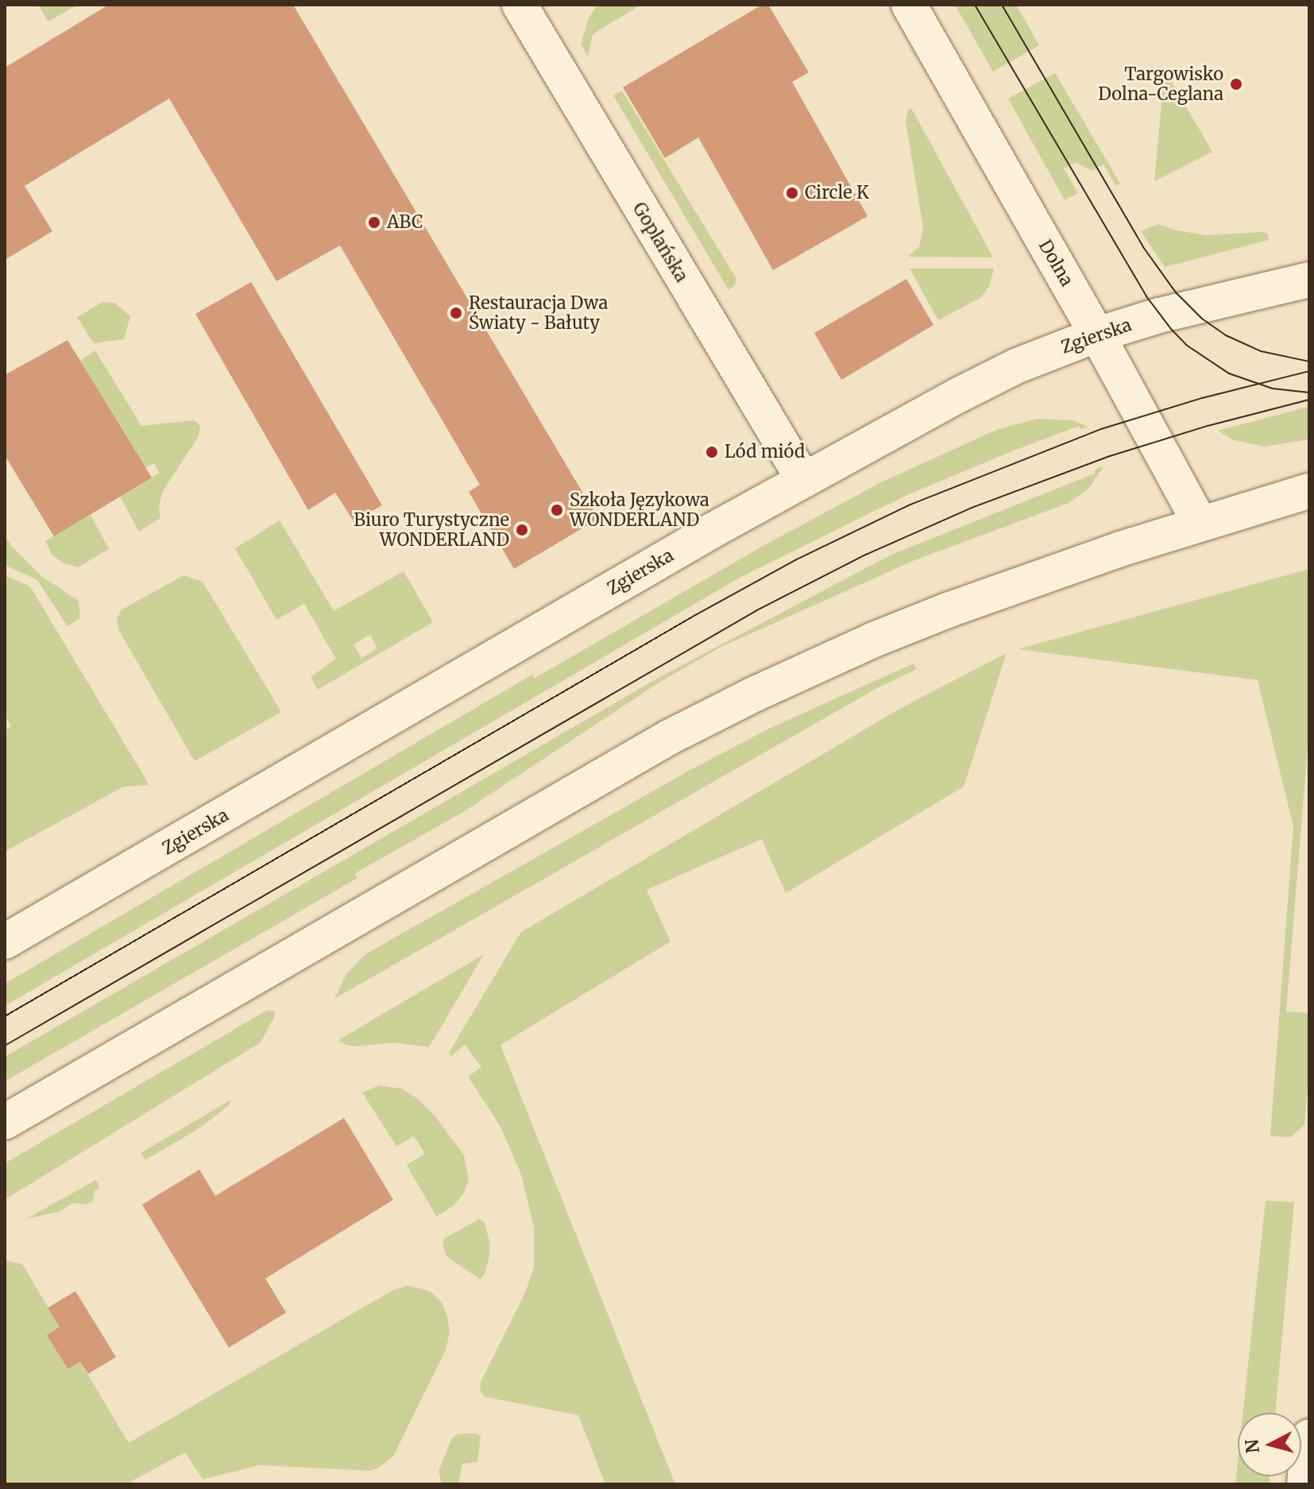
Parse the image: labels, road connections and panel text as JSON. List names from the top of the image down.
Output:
{
  "streets": {
    "main road": ["Goplańska", "Dolna", "Zgierska"]
  },
  "crossings": [
    ["Goplańska", "Zgierska"],
    ["Dolna", "Zgierska"]
  ],
  "places": [
    "Targowisko Dolna-Ceglana",
    "Circle K",
    "ABC",
    "Restauracja Dwa Światy - Bałuty",
    "Lód miód",
    "Szkoła Językowa WONDERLAND",
    "Biuro Turystyczne WONDERLAND"
  ],
  "north": "left"
}
